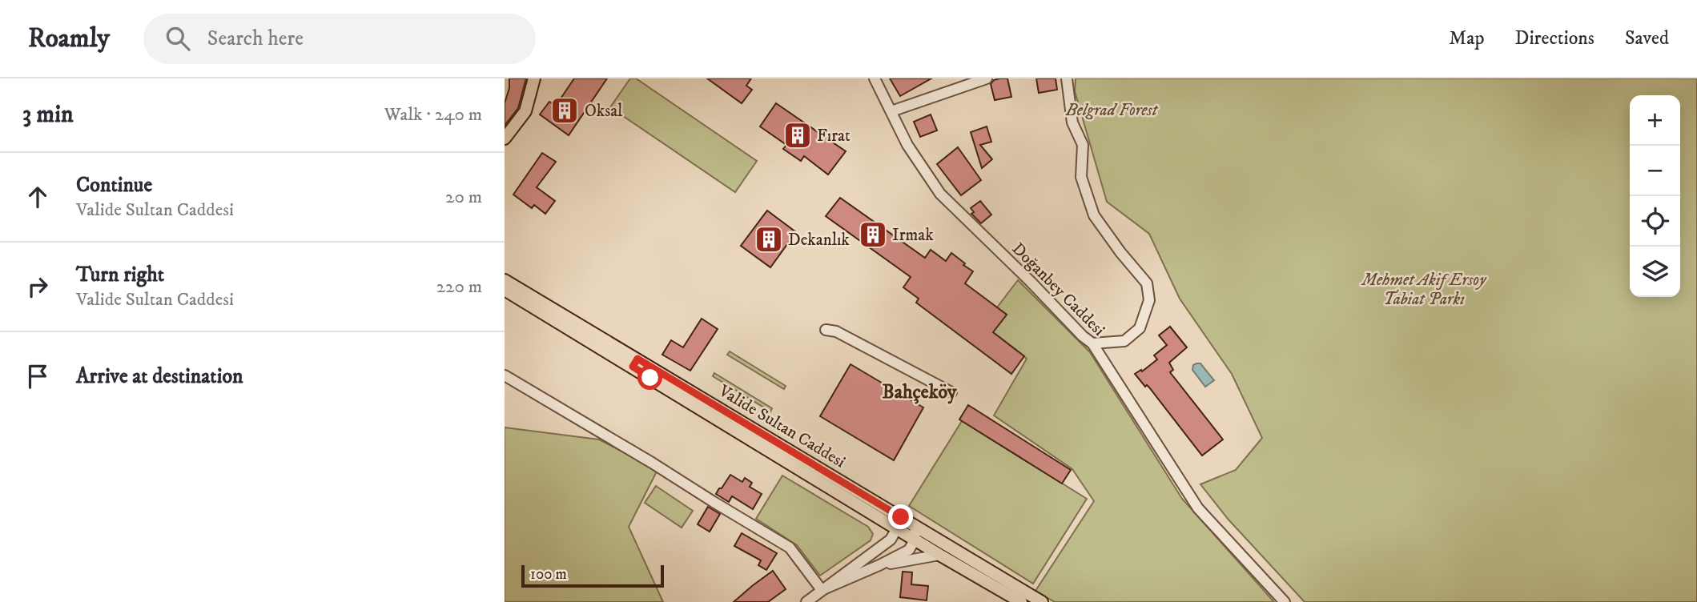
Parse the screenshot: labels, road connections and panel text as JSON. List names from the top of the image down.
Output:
{
  "streets": {
    "main road": ["Valide Sultan Caddesi"],
    "street": ["Doğanbey Caddesi"]
  },
  "districts": ["Bahçeköy"],
  "parks": ["Belgrad Forest", "Mehmet Akif Ersoy Tabiat Parkı"],
  "places": {
    "building": [
      "Oksal",
      "Fırat",
      "Irmak",
      "Dekanlık"
    ]
  },
  "scale_bar": "100 m",
  "page": {
    "header": "Roamly",
    "search": "Search here",
    "nav": ["Map", "Directions", "Saved"],
    "heading": ["3 min", "Walk · 240 m"],
    "map_buttons": ["+", "−"],
    "list": [
      ["Continue", "Valide Sultan Caddesi", "20 m"],
      ["Turn right", "Valide Sultan Caddesi", "220 m"],
      "Arrive at destination"
    ],
    "scale": "100 m"
  }
}
